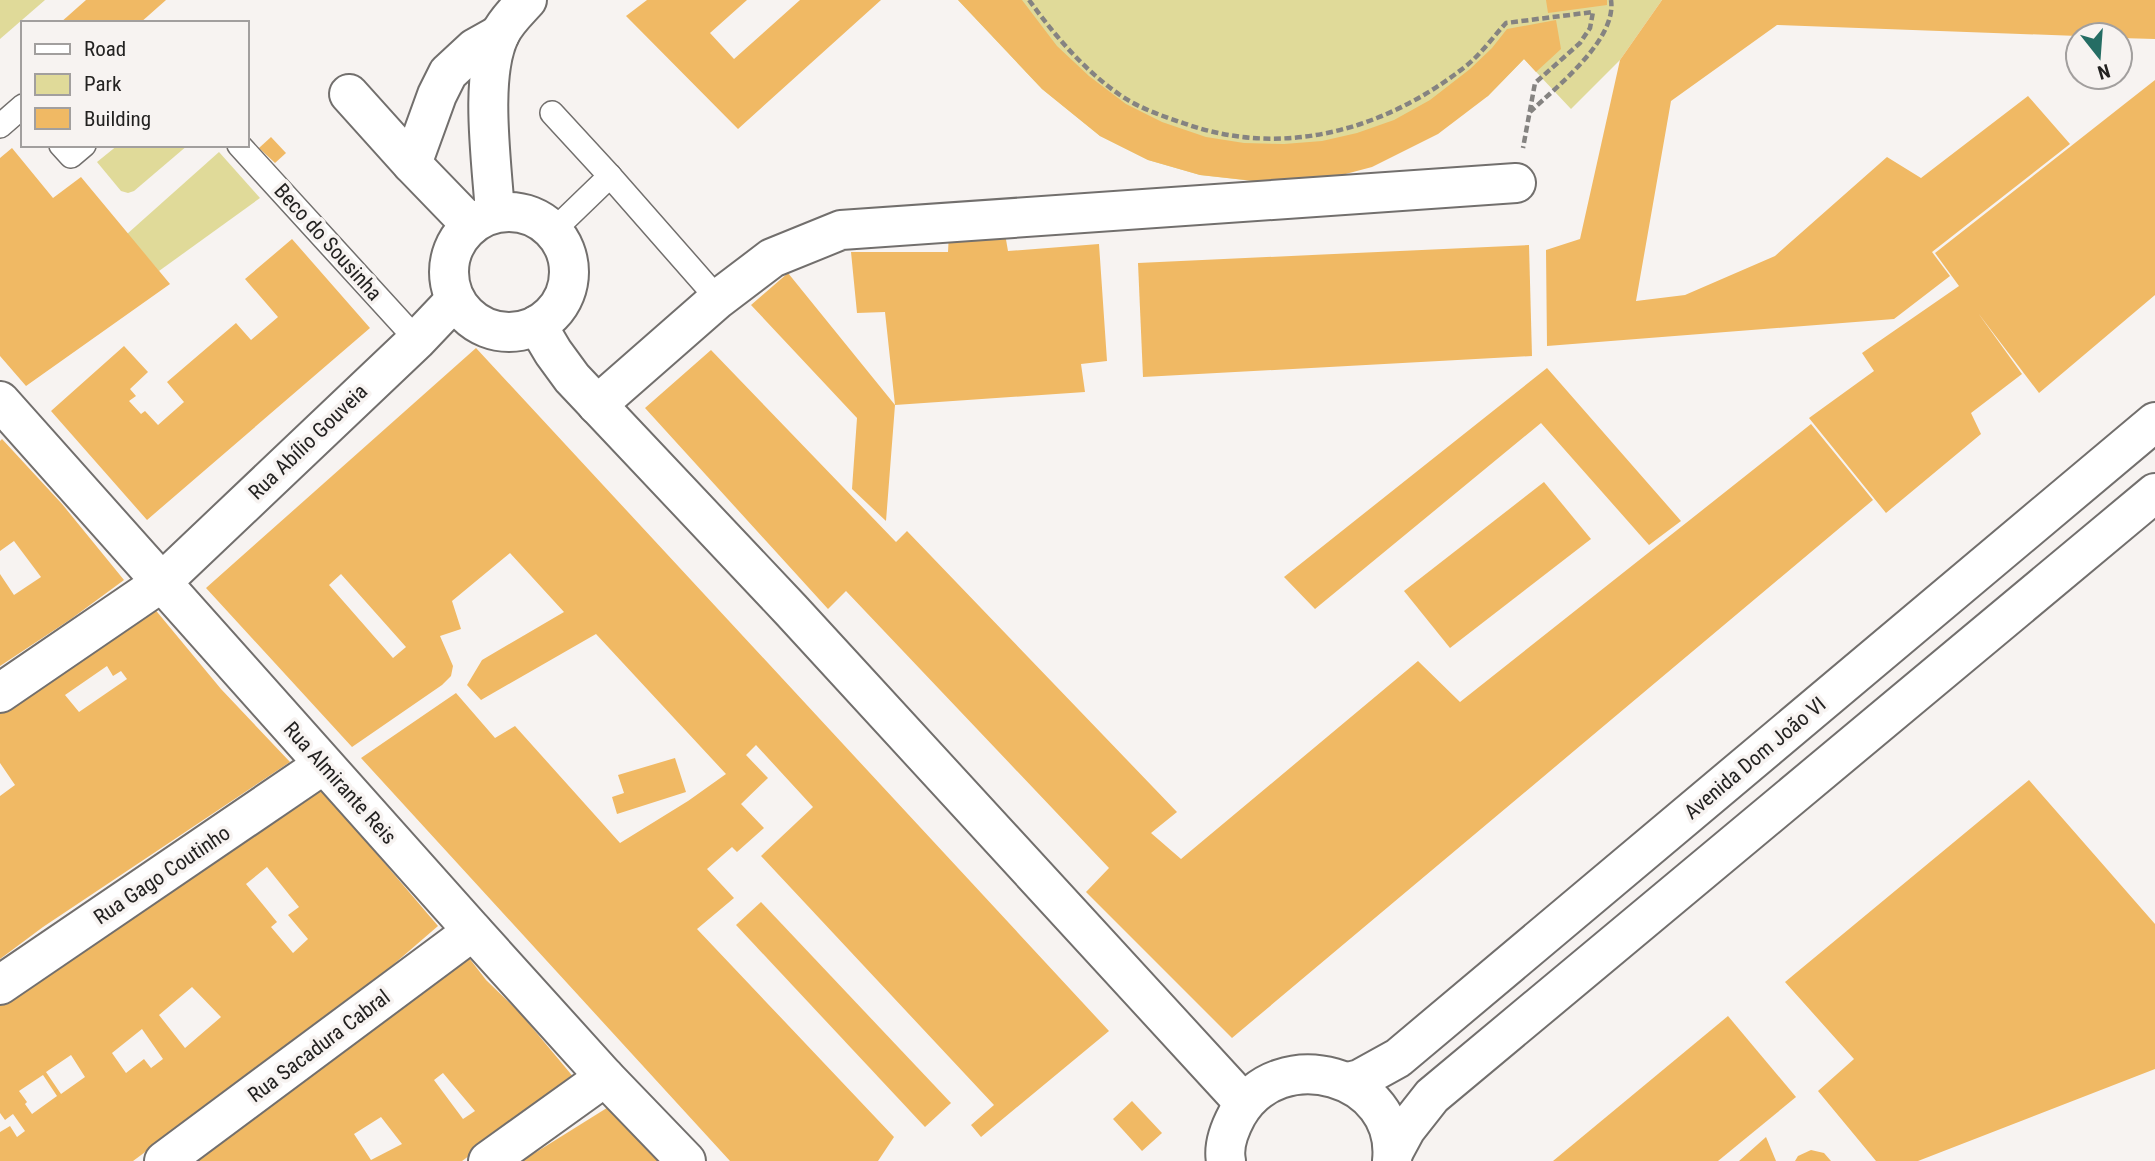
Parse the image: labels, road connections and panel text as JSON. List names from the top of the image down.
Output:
{
  "streets": {
    "street": [
      "Rua Abílio Gouveia",
      "Avenida Dom João VI",
      "Rua Almirante Reis",
      "Rua Gago Coutinho",
      "Rua Sacadura Cabral"
    ],
    "lane": ["Beco do Sousinha"]
  },
  "crossings": [
    ["Beco do Sousinha", "Rua Abílio Gouveia"],
    ["Rua Abílio Gouveia", "Rua Almirante Reis"],
    ["Rua Almirante Reis", "Rua Gago Coutinho"],
    ["Rua Almirante Reis", "Rua Sacadura Cabral"]
  ],
  "legend": ["Road", "Park", "Building"],
  "north": "bottom"
}
